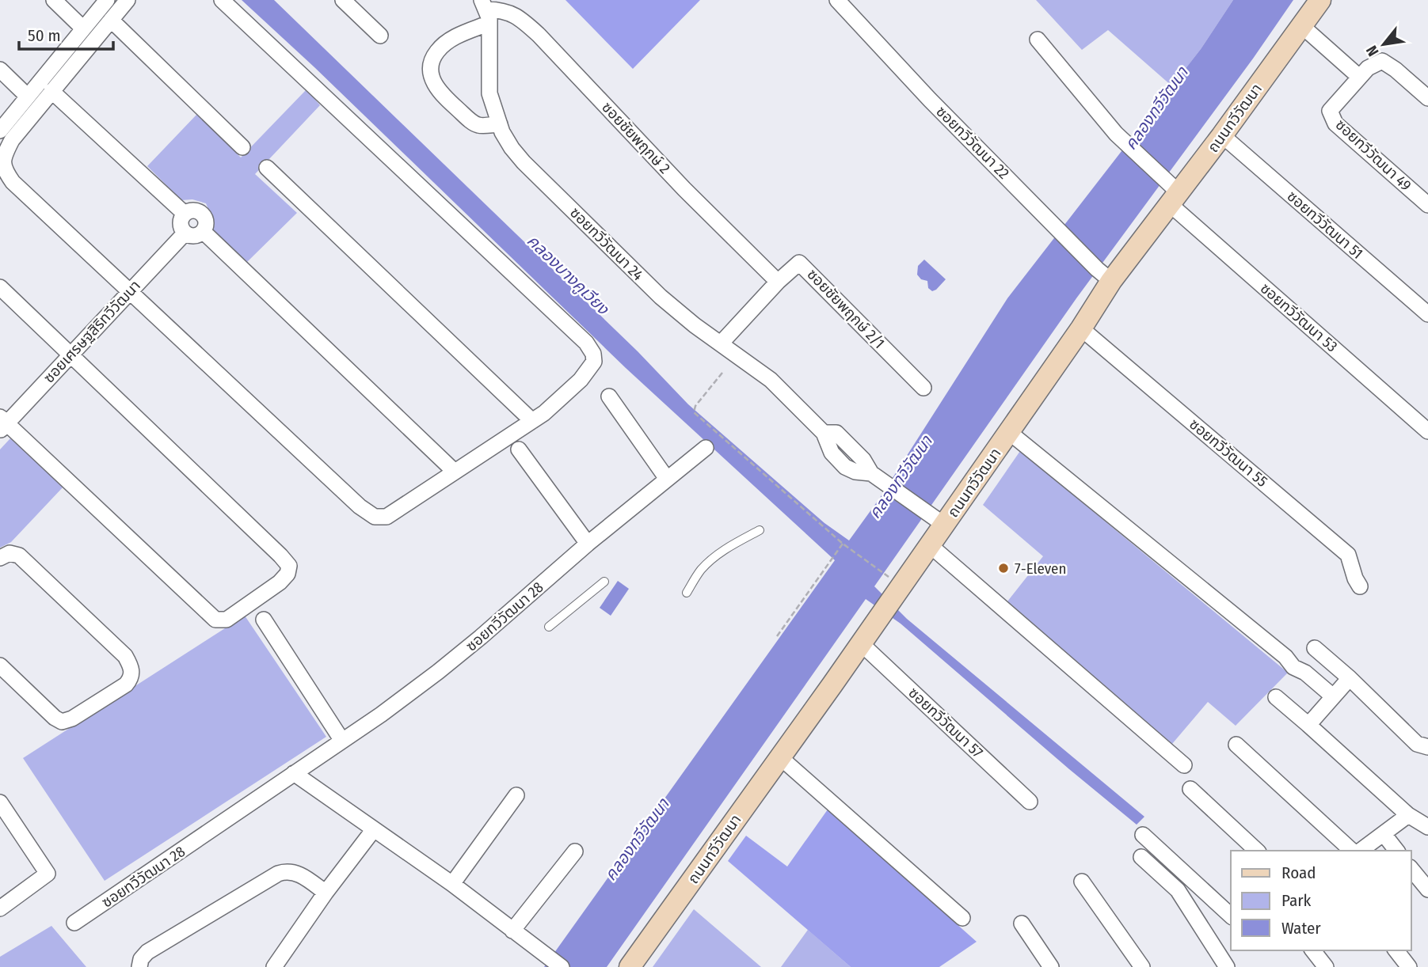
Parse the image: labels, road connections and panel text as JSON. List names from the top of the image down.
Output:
{
  "streets": {
    "main road": ["ถนนทวีวัฒนา"],
    "street": [
      "ซอยชัยพฤกษ์ 2",
      "ซอยทวีวัฒนา 22",
      "ซอยทวีวัฒนา 49",
      "ซอยทวีวัฒนา 51",
      "ซอยทวีวัฒนา 24",
      "ซอยชัยพฤกษ์ 2/1",
      "ซอยทวีวัฒนา 53",
      "ซอยเศรษฐสิริทวีวัฒนา",
      "ซอยทวีวัฒนา 55",
      "ซอยทวีวัฒนา 28",
      "ซอยทวีวัฒนา 57"
    ]
  },
  "crossings": [
    ["ถนนทวีวัฒนา", "ซอยทวีวัฒนา 22"],
    ["ถนนทวีวัฒนา", "ซอยทวีวัฒนา 51"],
    ["ถนนทวีวัฒนา", "ซอยทวีวัฒนา 24"],
    ["ถนนทวีวัฒนา", "ซอยทวีวัฒนา 53"],
    ["ถนนทวีวัฒนา", "ซอยทวีวัฒนา 55"],
    ["ถนนทวีวัฒนา", "ซอยทวีวัฒนา 57"],
    ["ซอยชัยพฤกษ์ 2", "ซอยทวีวัฒนา 24"],
    ["ซอยชัยพฤกษ์ 2", "ซอยชัยพฤกษ์ 2/1"],
    ["ซอยทวีวัฒนา 24", "ซอยชัยพฤกษ์ 2/1"]
  ],
  "water": ["คลองทวีวัฒนา", "คลองบางคูเวียง"],
  "places": ["7-Eleven"],
  "legend": ["Road", "Park", "Water"],
  "scale_bar": "50 m",
  "north": "bottom left"
}
